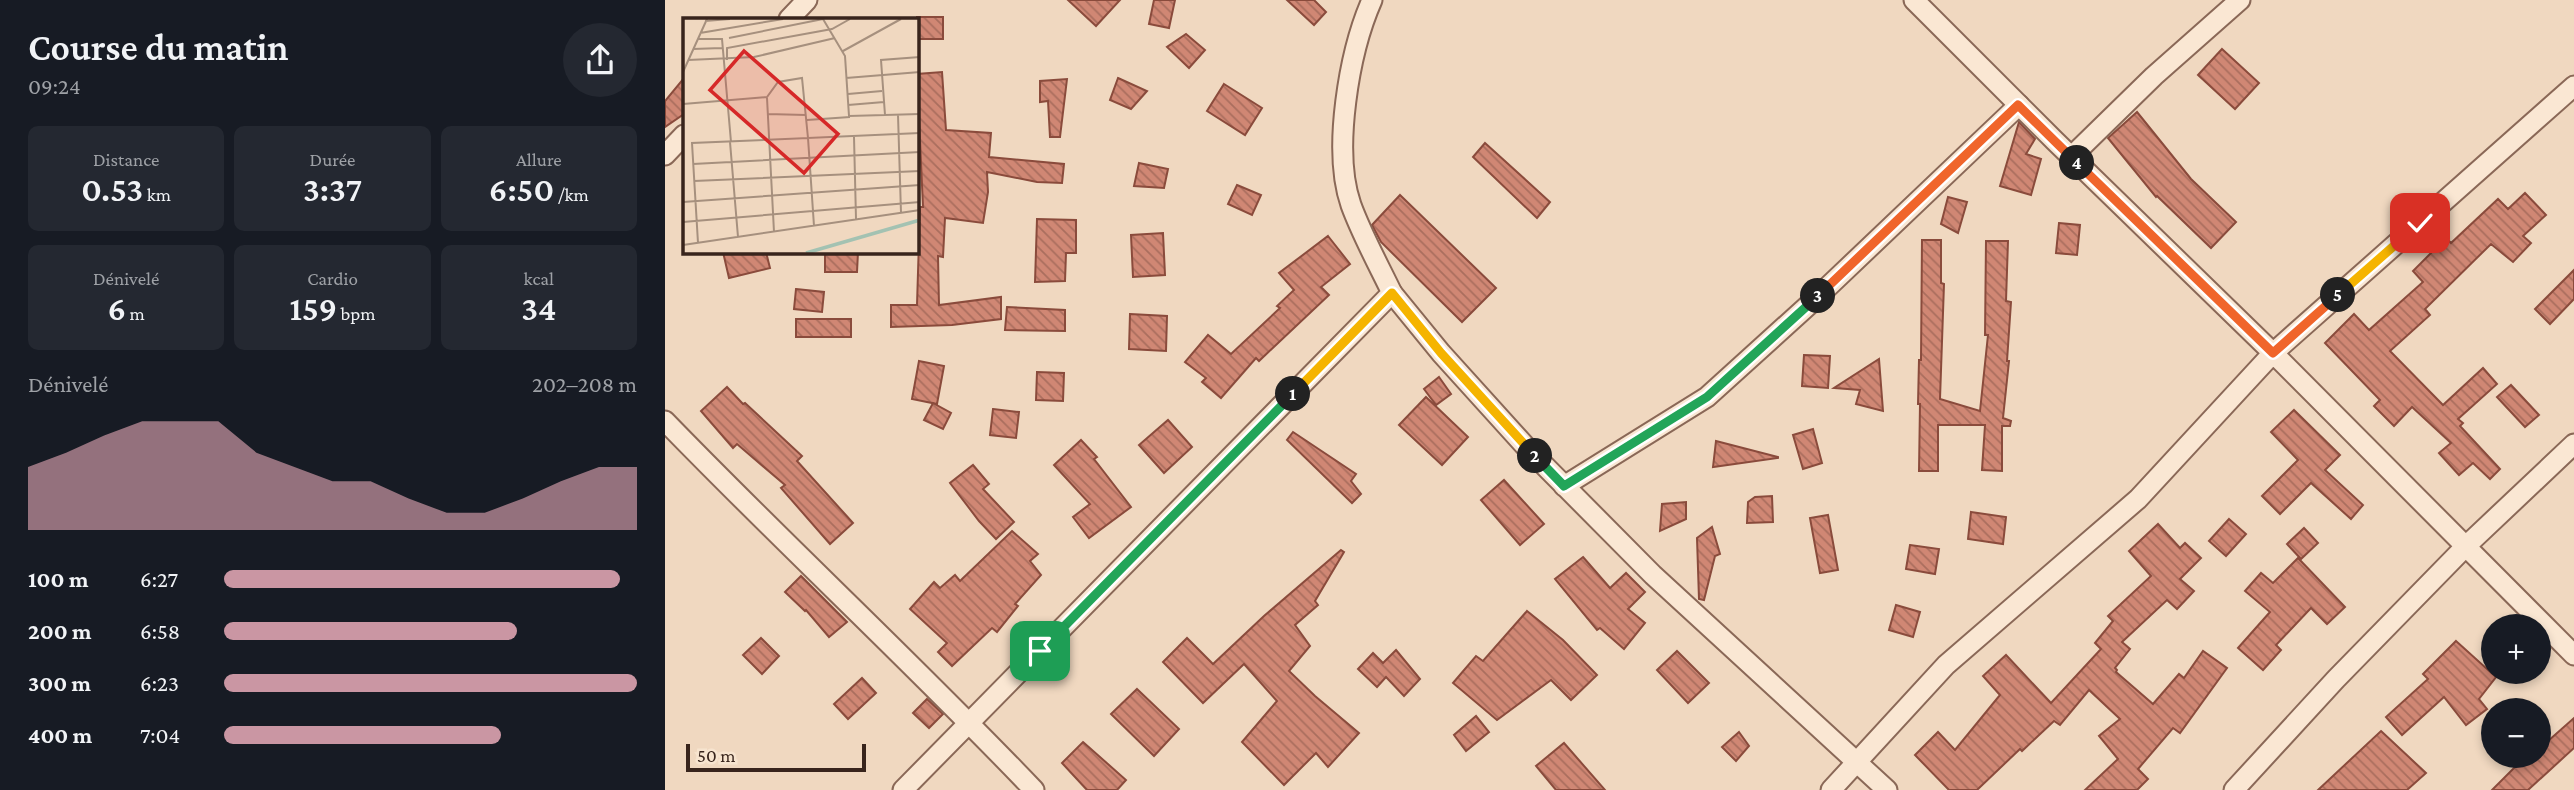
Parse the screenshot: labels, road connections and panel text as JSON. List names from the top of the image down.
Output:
{
  "scale_bar": "50 m",
  "page": {
    "heading": ["Course du matin", "09:24"],
    "stats": [
      ["Distance", "0.53 km"],
      ["Durée", "3:37"],
      ["Allure", "6:50 /km"],
      ["Dénivelé", "6 m"],
      ["Cardio", "159 bpm"],
      ["kcal", "34"]
    ],
    "pins": [
      "4",
      "5",
      "3",
      "1",
      "2"
    ],
    "chart": ["Dénivelé", "202–208 m"],
    "list": [
      {
        "name": "100 m",
        "note": "6:27"
      },
      {
        "name": "200 m",
        "note": "6:58"
      },
      {
        "name": "300 m",
        "note": "6:23"
      },
      {
        "name": "400 m",
        "note": "7:04"
      }
    ],
    "map_buttons": ["+", "−"],
    "scale": "50 m"
  }
}
